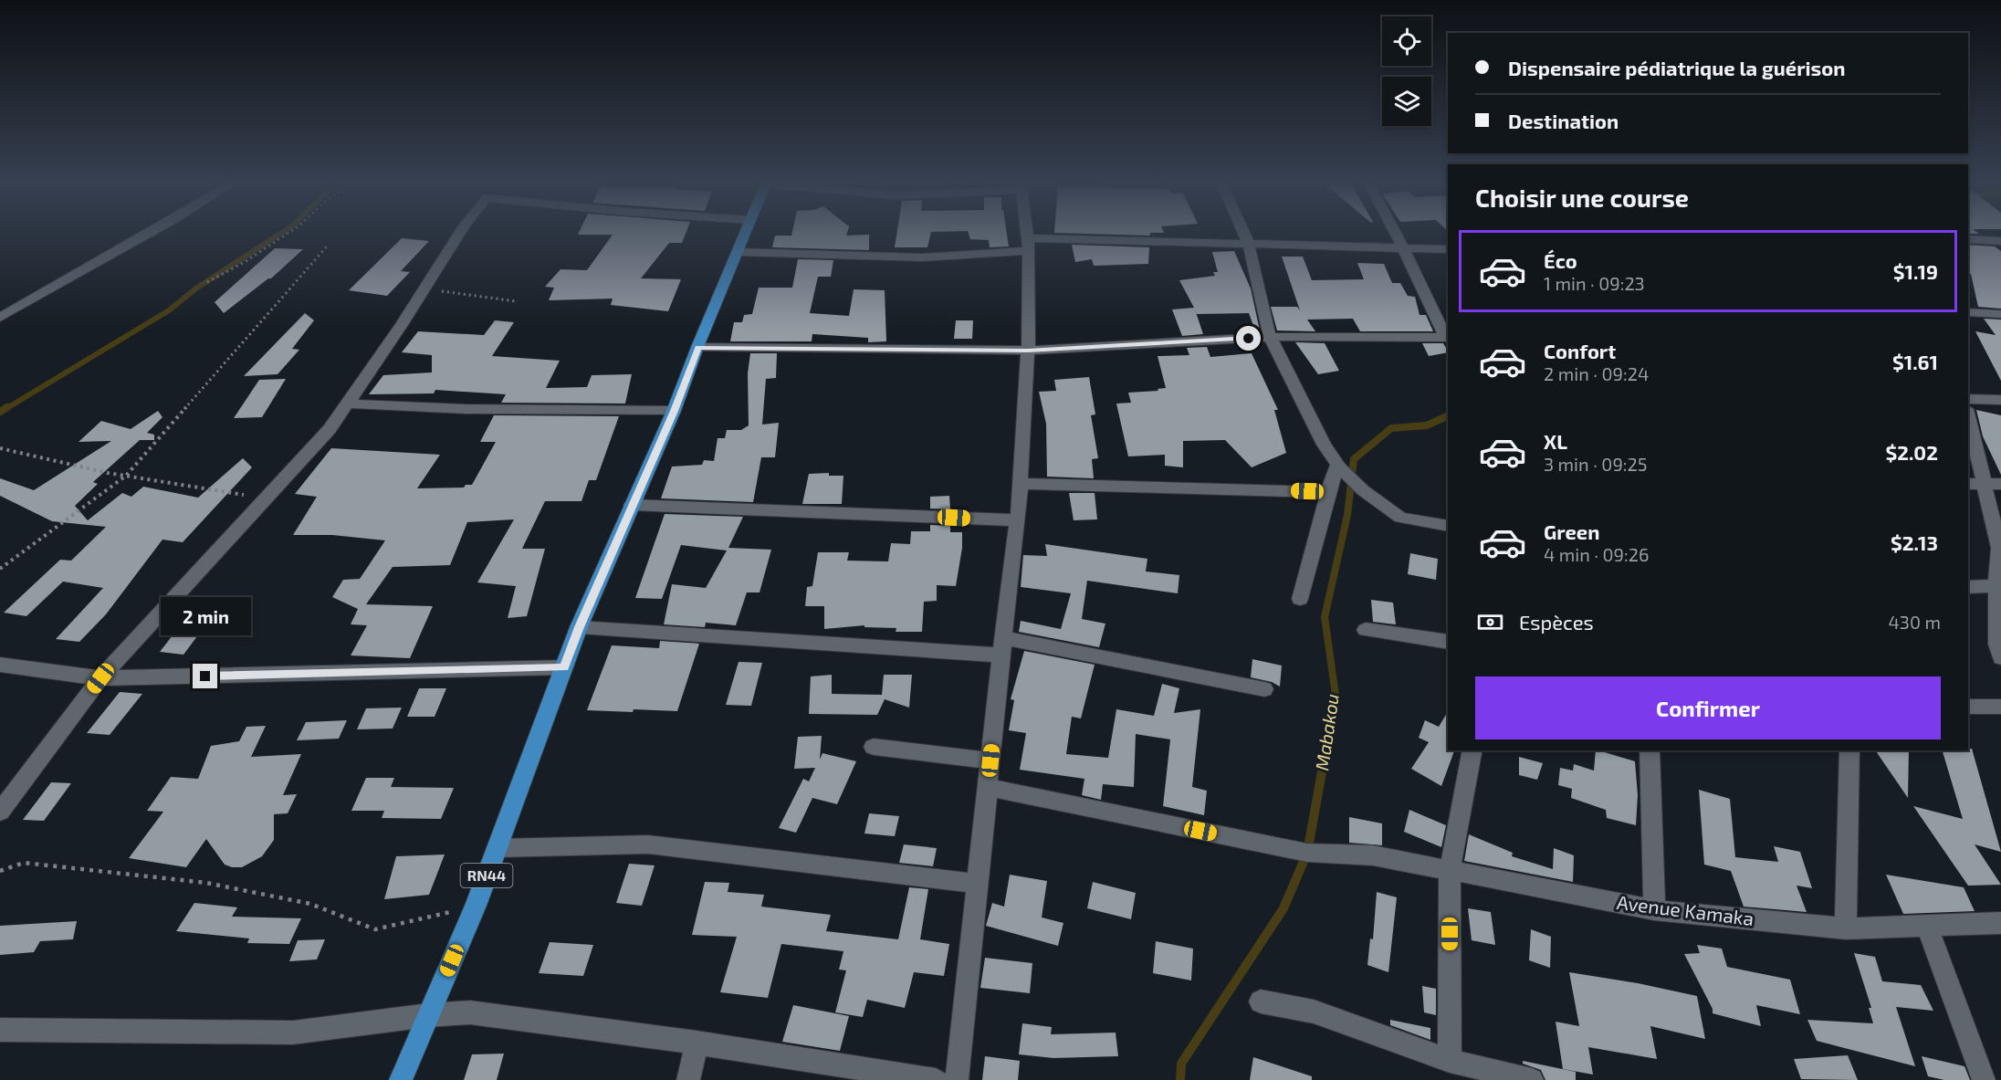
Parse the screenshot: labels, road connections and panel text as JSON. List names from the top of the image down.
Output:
{
  "streets": {
    "main road": ["RN44"],
    "street": ["Avenue Kamaka"]
  },
  "water": ["Mabakou"],
  "page": {
    "banner": ["Dispensaire pédiatrique la guérison", "Destination"],
    "heading": "Choisir une course",
    "list": [
      {
        "name": "Éco",
        "note": "1 min · 09:23",
        "value": "$1.19"
      },
      {
        "name": "Confort",
        "note": "2 min · 09:24",
        "value": "$1.61"
      },
      {
        "name": "XL",
        "note": "3 min · 09:25",
        "value": "$2.02"
      },
      {
        "name": "Green",
        "note": "4 min · 09:26",
        "value": "$2.13"
      }
    ],
    "pay": ["Espèces", "430 m"],
    "bubble": "2 min",
    "buttons": "Confirmer"
  }
}
